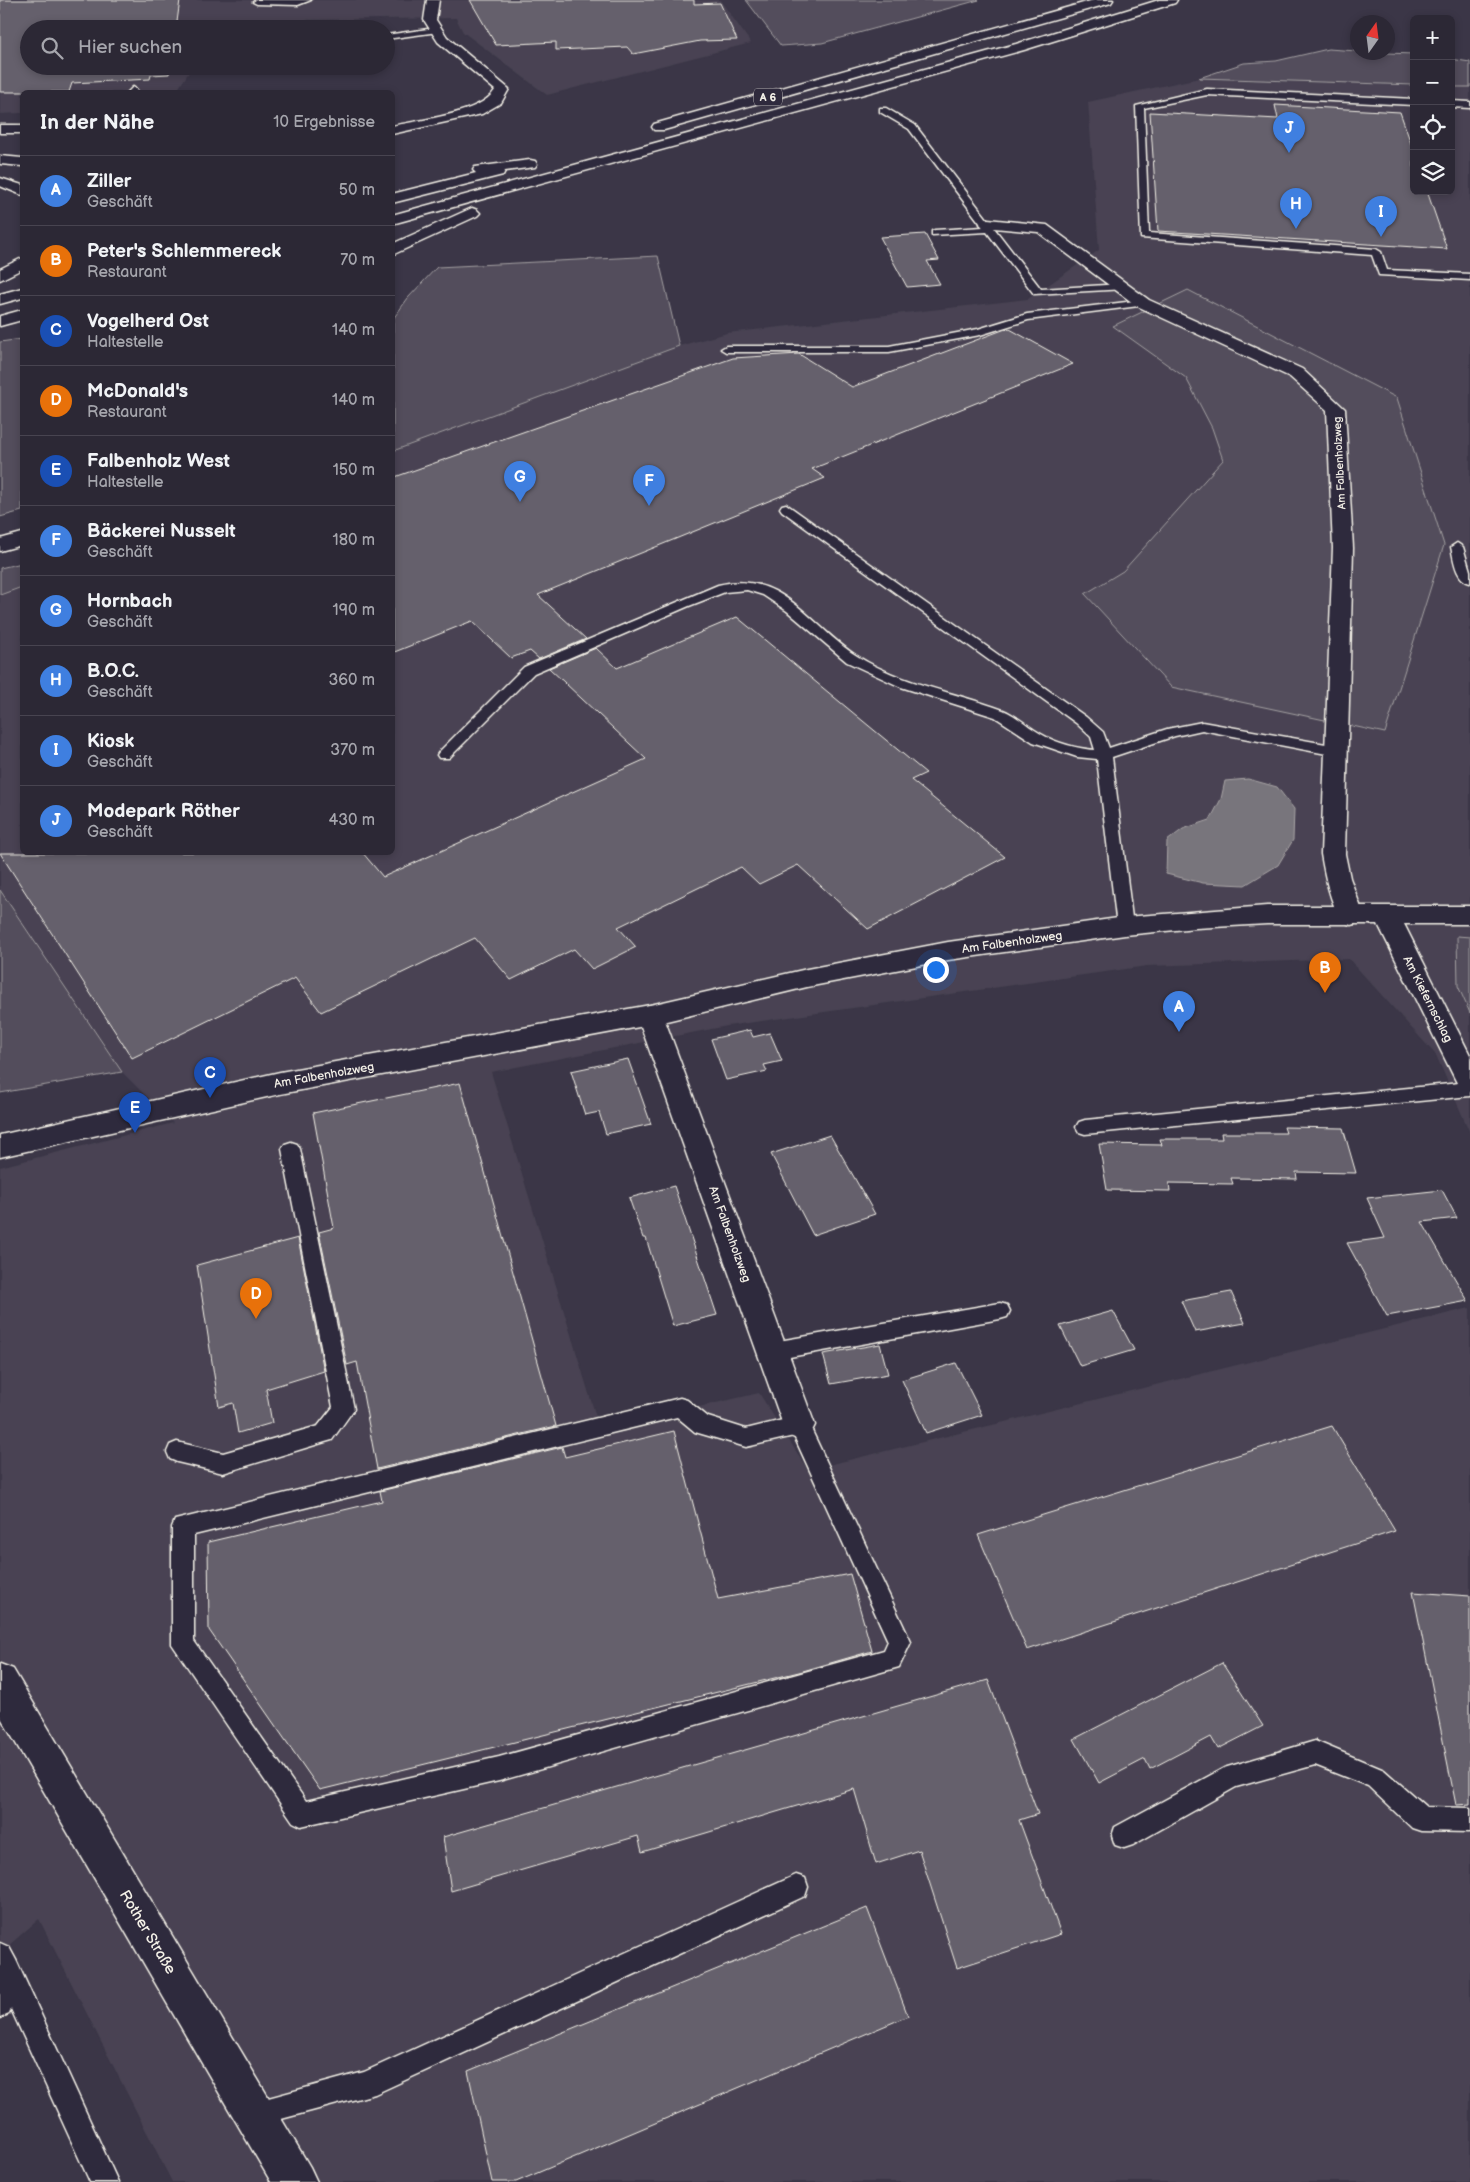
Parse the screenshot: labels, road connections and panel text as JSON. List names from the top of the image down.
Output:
{
  "streets": {
    "main road": [
      "A 6",
      "Am Falbenholzweg",
      "Am Kiefernschlag",
      "Rother Straße"
    ]
  },
  "crossings": [
    ["Am Falbenholzweg", "Am Kiefernschlag"]
  ],
  "north": "top",
  "page": {
    "map_buttons": ["+", "−"],
    "search": "Hier suchen",
    "heading": ["In der Nähe", "10 Ergebnisse"],
    "pins": [
      "J",
      "H",
      "I",
      "G",
      "F",
      "B",
      "A",
      "C",
      "E",
      "D"
    ],
    "list": [
      {
        "mark": "A",
        "name": "Ziller",
        "note": "Geschäft",
        "value": "50 m"
      },
      {
        "mark": "B",
        "name": "Peter's Schlemmereck",
        "note": "Restaurant",
        "value": "70 m"
      },
      {
        "mark": "C",
        "name": "Vogelherd Ost",
        "note": "Haltestelle",
        "value": "140 m"
      },
      {
        "mark": "D",
        "name": "McDonald's",
        "note": "Restaurant",
        "value": "140 m"
      },
      {
        "mark": "E",
        "name": "Falbenholz West",
        "note": "Haltestelle",
        "value": "150 m"
      },
      {
        "mark": "F",
        "name": "Bäckerei Nusselt",
        "note": "Geschäft",
        "value": "180 m"
      },
      {
        "mark": "G",
        "name": "Hornbach",
        "note": "Geschäft",
        "value": "190 m"
      },
      {
        "mark": "H",
        "name": "B.O.C.",
        "note": "Geschäft",
        "value": "360 m"
      },
      {
        "mark": "I",
        "name": "Kiosk",
        "note": "Geschäft",
        "value": "370 m"
      },
      {
        "mark": "J",
        "name": "Modepark Röther",
        "note": "Geschäft",
        "value": "430 m"
      }
    ]
  }
}
